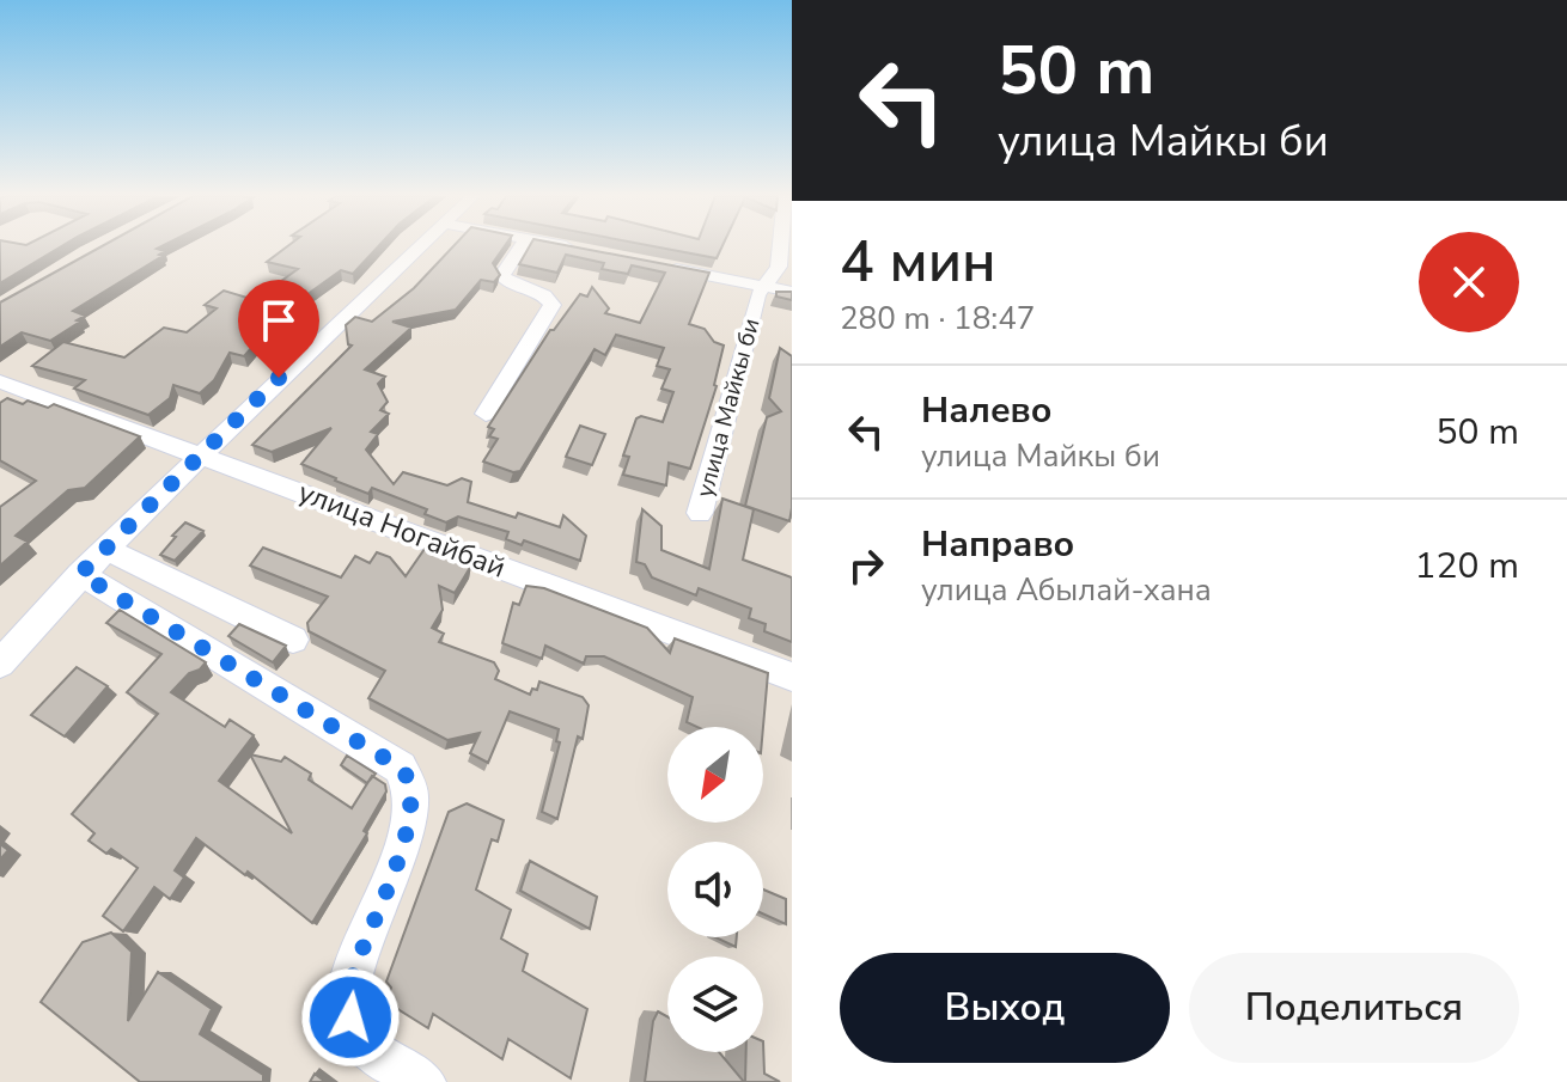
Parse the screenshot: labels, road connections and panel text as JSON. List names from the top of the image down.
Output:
{
  "streets": {
    "street": ["улица Майкы би", "улица Ногайбай"]
  },
  "north": "bottom left",
  "page": {
    "turn": ["50 m", "улица Майкы би"],
    "heading": ["4 мин", "280 m · 18:47"],
    "list": [
      {
        "name": "Налево",
        "note": "улица Майкы би",
        "value": "50 m"
      },
      {
        "name": "Направо",
        "note": "улица Абылай-хана",
        "value": "120 m"
      }
    ],
    "buttons": ["Выход", "Поделиться"]
  }
}
